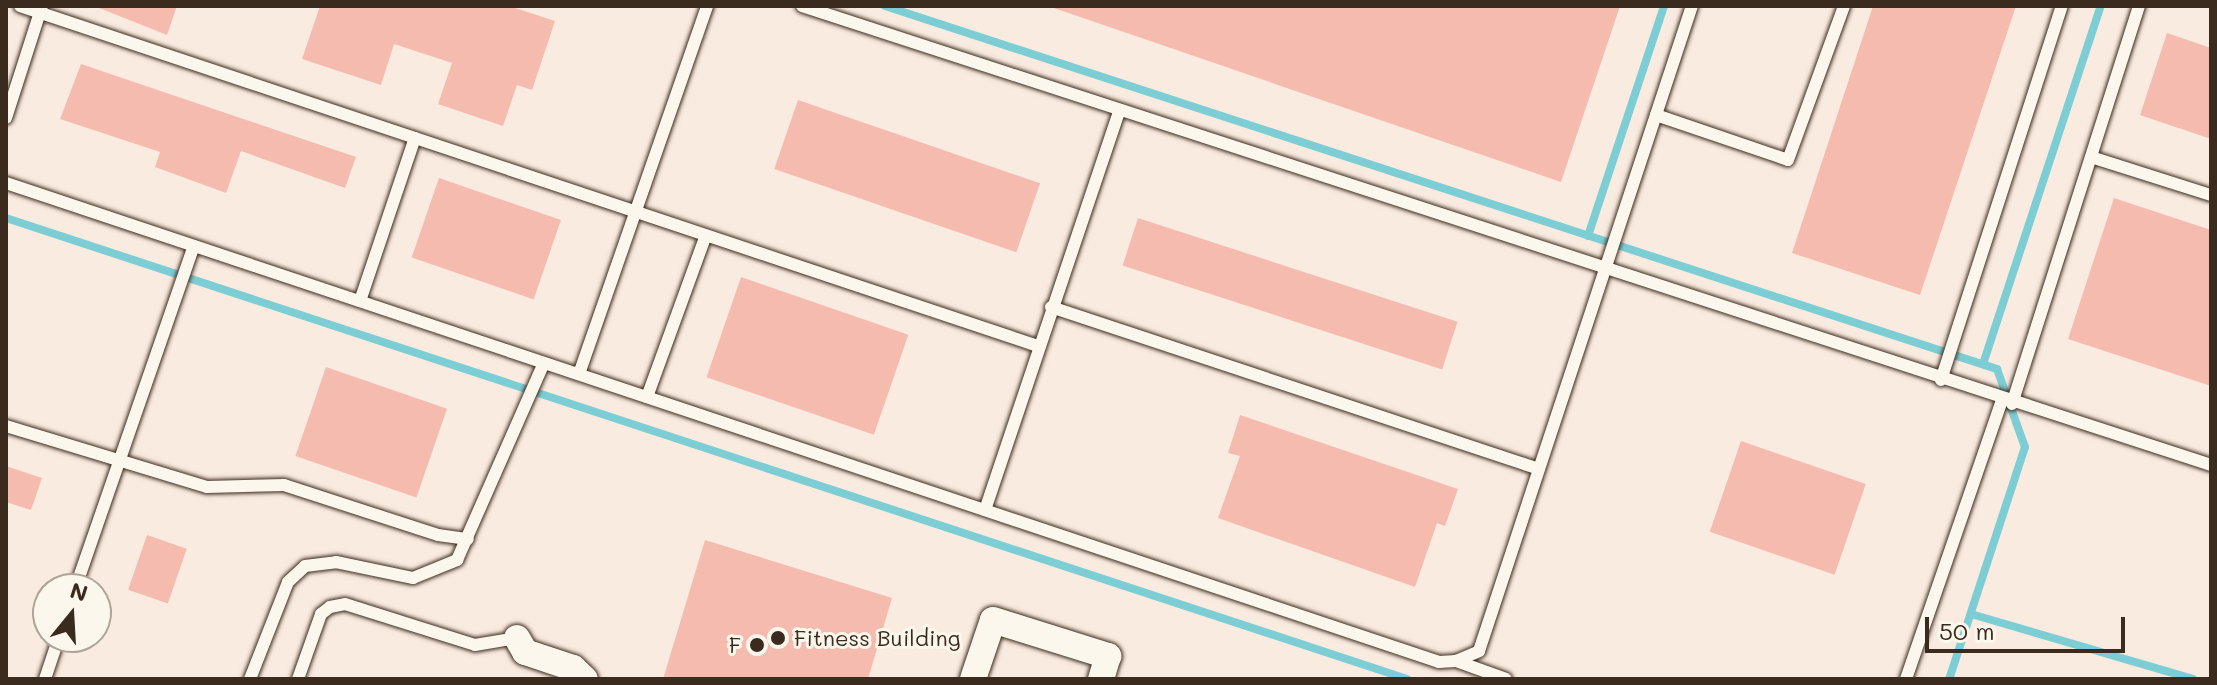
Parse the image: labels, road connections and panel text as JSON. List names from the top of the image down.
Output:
{
  "places": ["Fitness Building", "F"],
  "scale_bar": "50 m",
  "north": "top"
}
